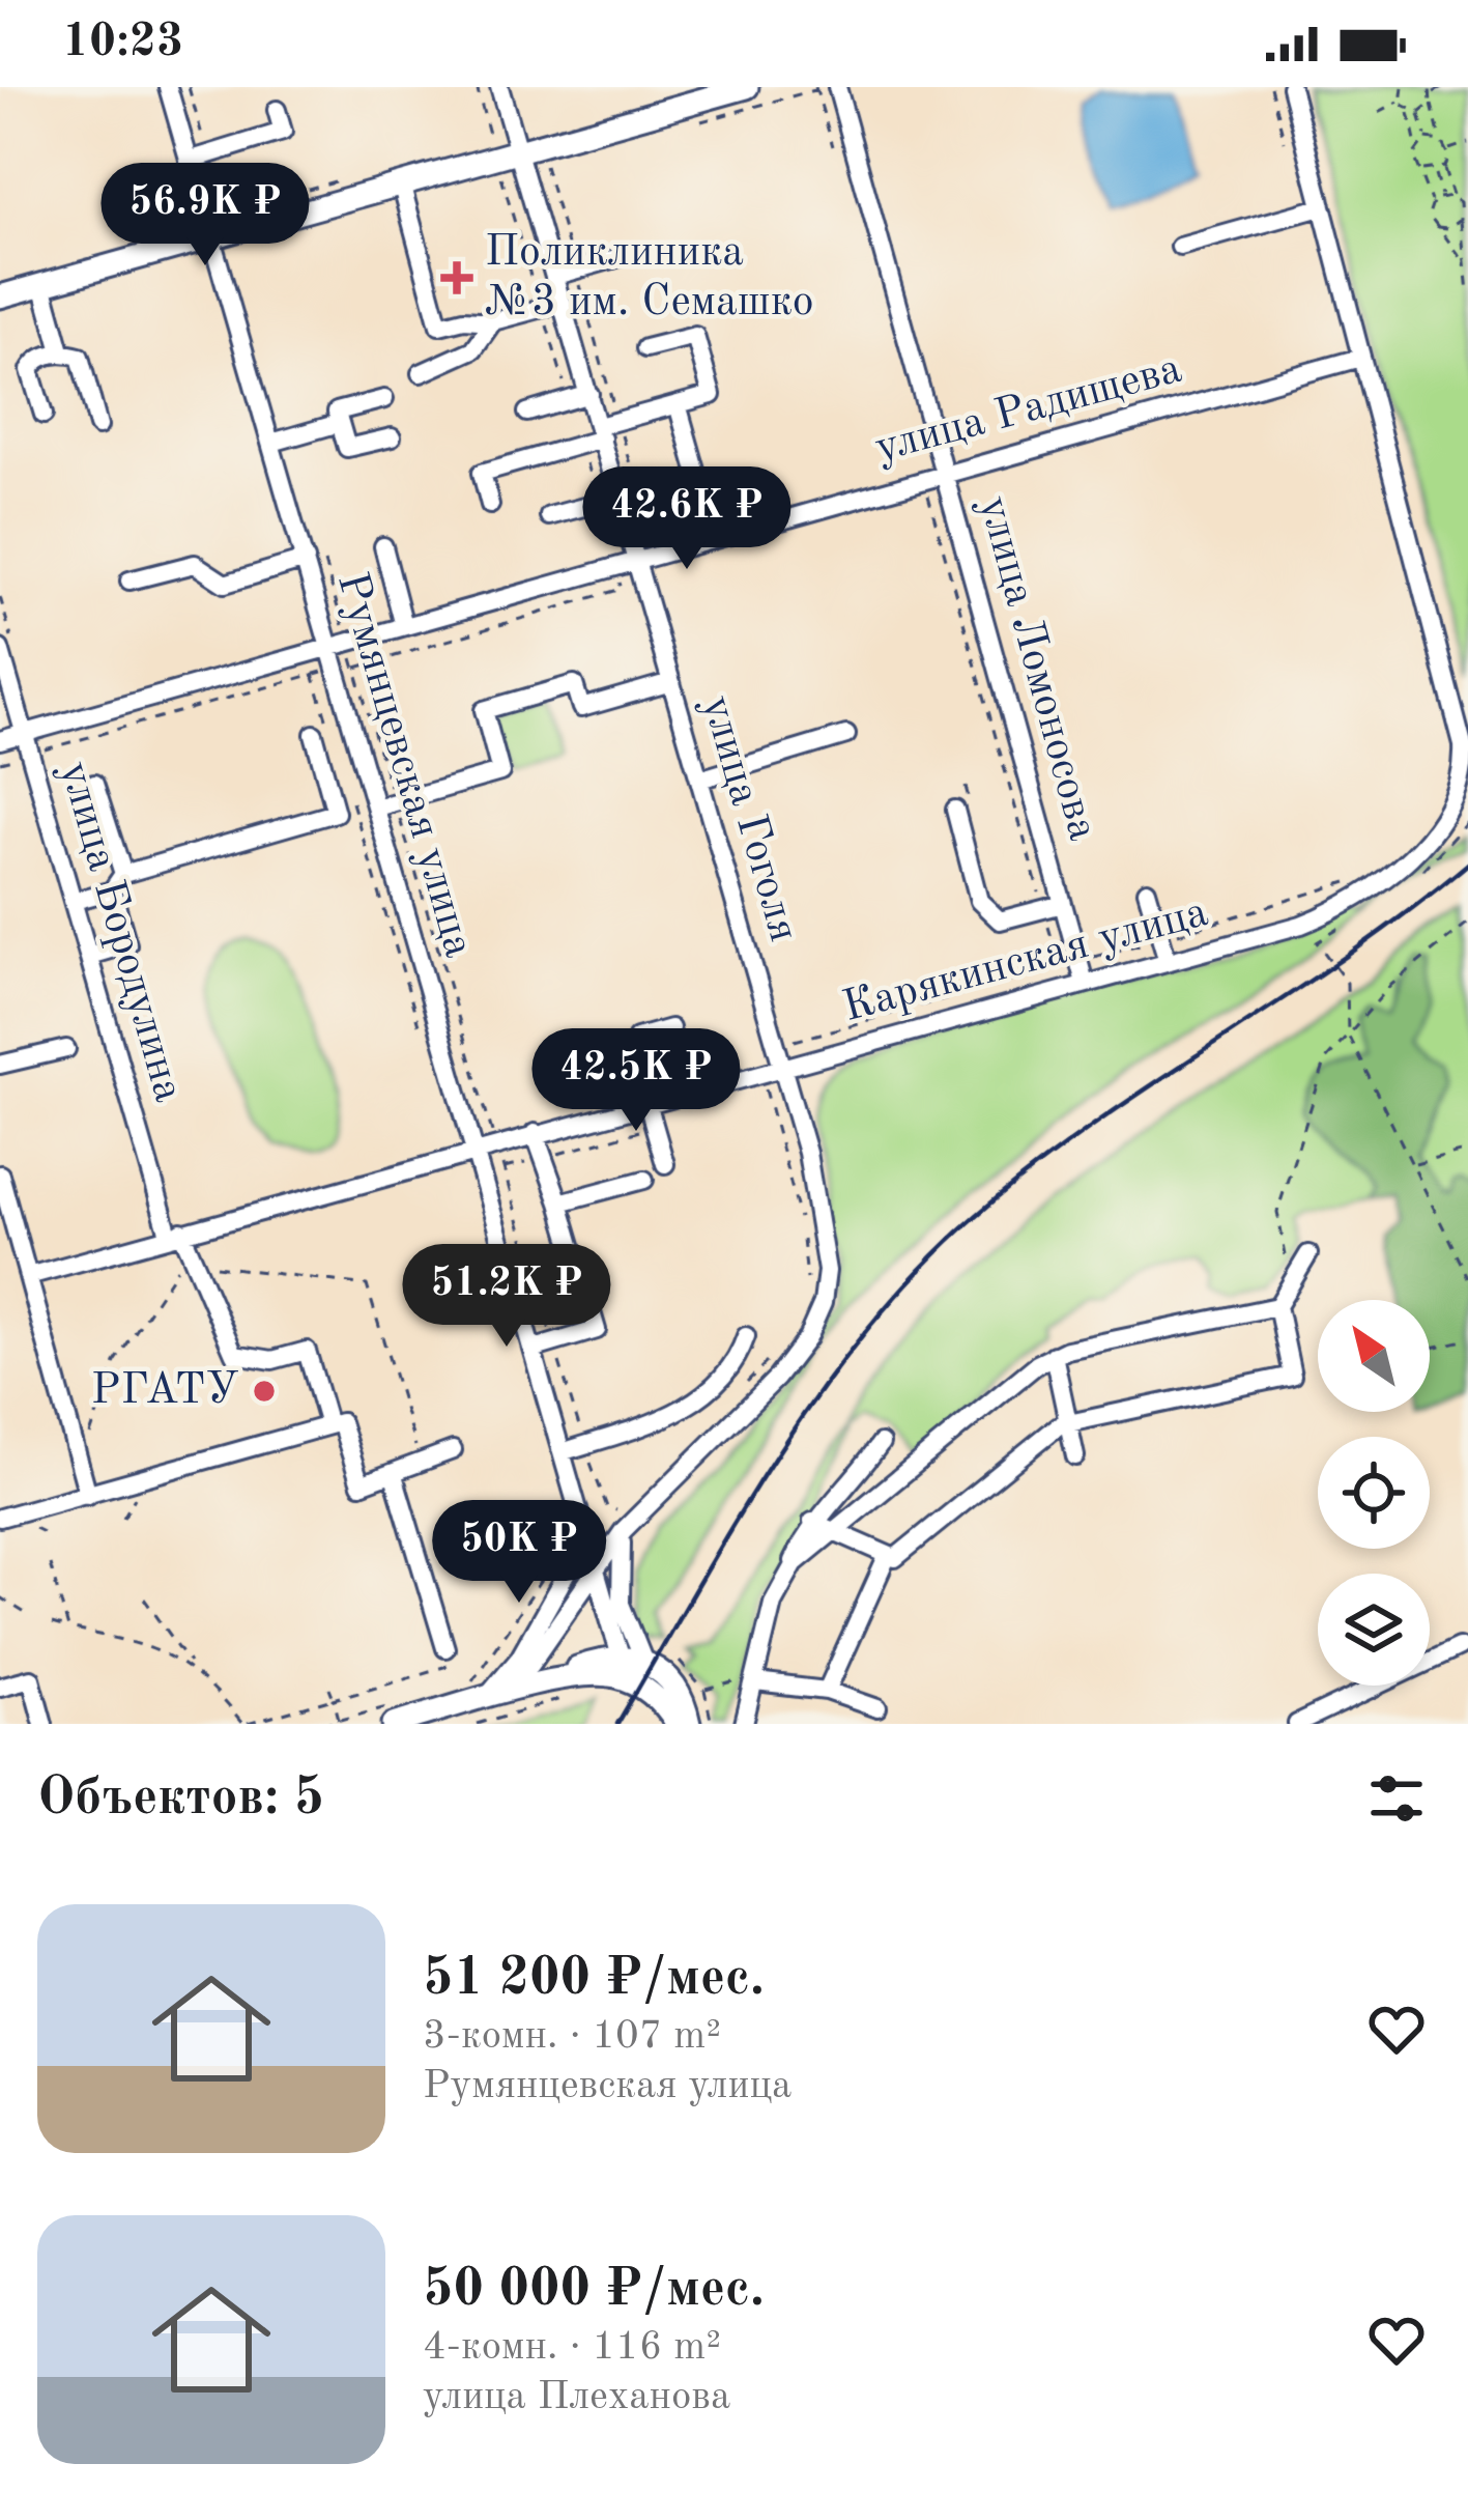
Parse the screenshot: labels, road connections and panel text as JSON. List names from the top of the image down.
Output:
{
  "streets": {
    "street": [
      "улица Радищева",
      "улица Ломоносова",
      "Румянцевская улица",
      "улица Гоголя",
      "улица Бородулина",
      "Карякинская улица"
    ]
  },
  "crossings": [
    ["улица Радищева", "улица Ломоносова"],
    ["улица Радищева", "Румянцевская улица"],
    ["улица Радищева", "улица Гоголя"],
    ["улица Радищева", "улица Бородулина"],
    ["улица Радищева", "Карякинская улица"],
    ["улица Ломоносова", "Карякинская улица"],
    ["Румянцевская улица", "улица Гоголя"],
    ["Румянцевская улица", "Карякинская улица"],
    ["улица Гоголя", "Карякинская улица"],
    ["улица Бородулина", "Карякинская улица"]
  ],
  "places": {
    "health": ["Поликлиника №3 им. Семашко"],
    "other": ["РГАТУ"]
  },
  "north": "top left",
  "page": {
    "status": "10:23",
    "price": [
      "56.9K ₽",
      "42.6K ₽",
      "42.5K ₽",
      "51.2K ₽",
      "50K ₽"
    ],
    "heading": "Объектов: 5",
    "list": [
      {
        "name": "51 200 ₽/мес.",
        "note": "3-комн. · 107 m² · Румянцевская улица"
      },
      {
        "name": "50 000 ₽/мес.",
        "note": "4-комн. · 116 m² · улица Плеханова"
      }
    ]
  }
}
